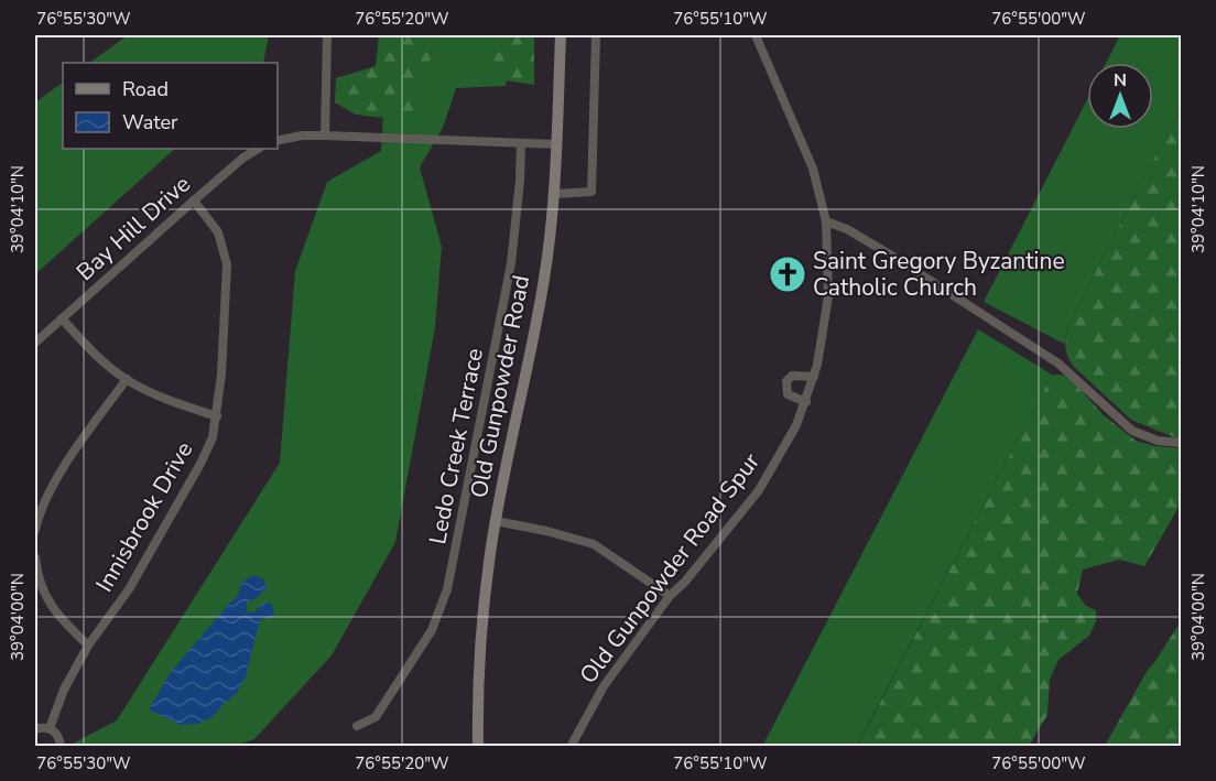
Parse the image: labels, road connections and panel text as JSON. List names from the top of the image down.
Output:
{
  "streets": {
    "main road": ["Old Gunpowder Road"],
    "street": [
      "Bay Hill Drive",
      "Ledo Creek Terrace",
      "Innisbrook Drive",
      "Old Gunpowder Road Spur"
    ]
  },
  "crossings": [
    ["Bay Hill Drive", "Innisbrook Drive"]
  ],
  "places": {
    "church": ["Saint Gregory Byzantine Catholic Church"]
  },
  "legend": ["Road", "Water"],
  "north": "top",
  "coordinates": [
    "76°55'30\"W",
    "76°55'20\"W",
    "76°55'10\"W",
    "76°55'00\"W",
    "39°04'10\"N",
    "39°04'00\"N"
  ]
}
